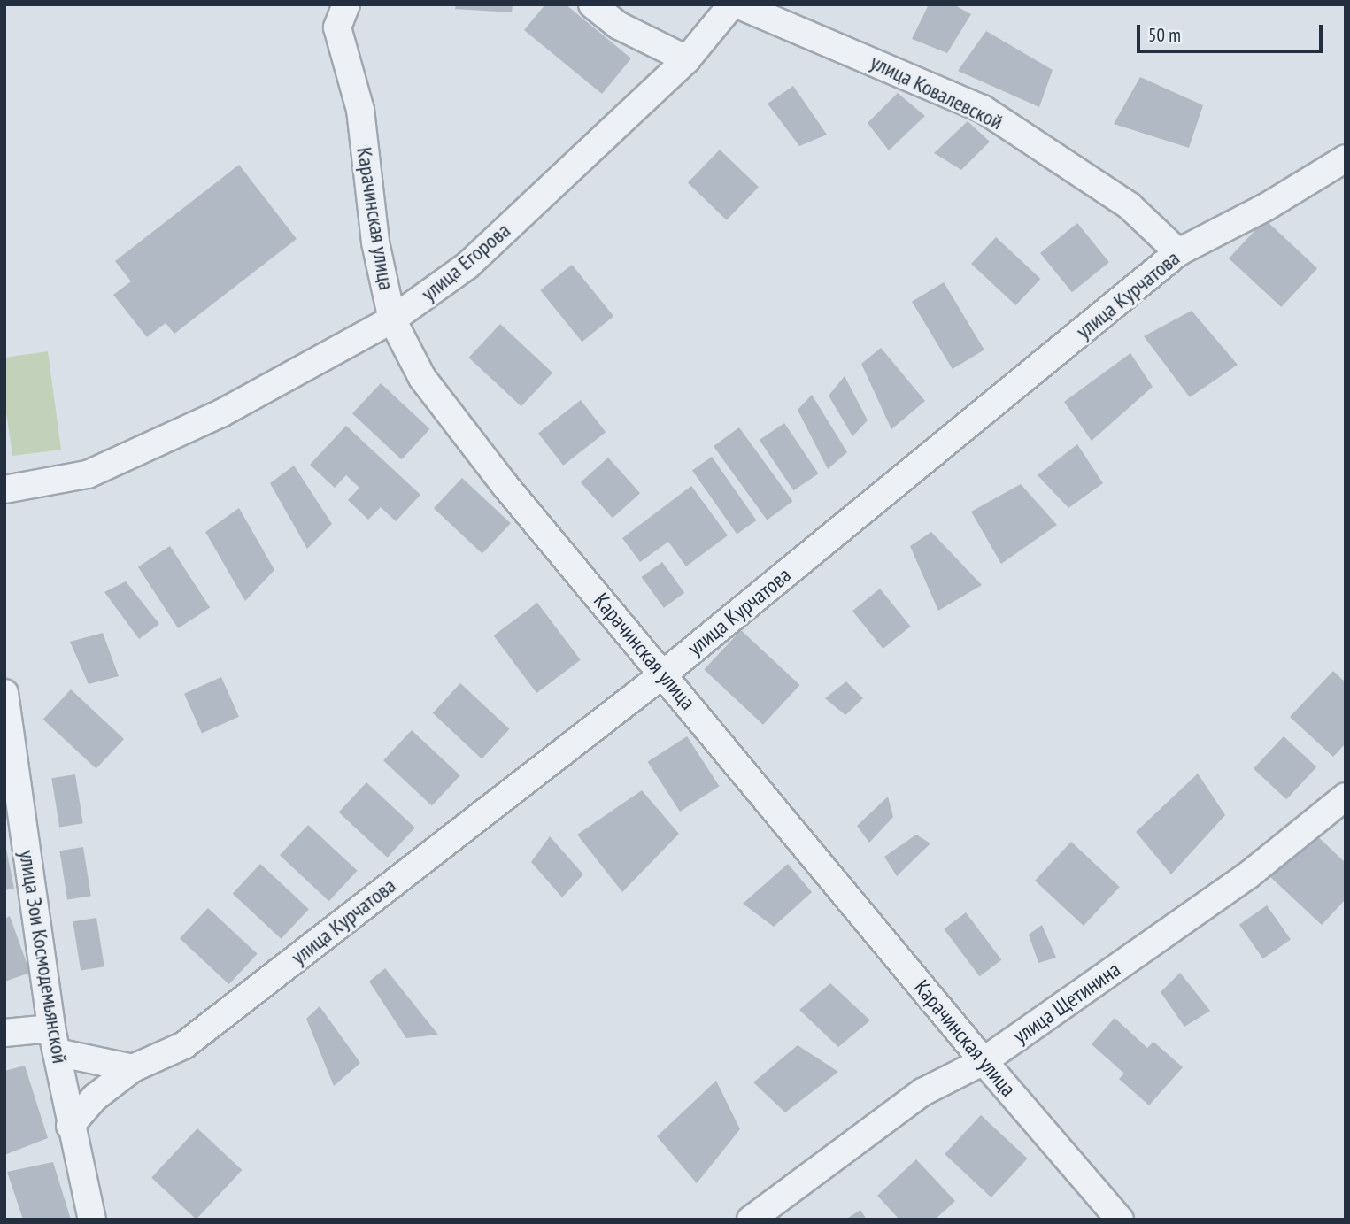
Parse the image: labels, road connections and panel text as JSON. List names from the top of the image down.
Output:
{
  "streets": {
    "street": [
      "улица Ковалевской",
      "Карачинская улица",
      "улица Егорова",
      "улица Курчатова",
      "улица Зои Космодемьянской",
      "улица Щетинина"
    ]
  },
  "crossings": [
    ["улица Ковалевской", "улица Курчатова"],
    ["Карачинская улица", "улица Егорова"],
    ["Карачинская улица", "улица Курчатова"],
    ["Карачинская улица", "улица Щетинина"],
    ["улица Курчатова", "улица Зои Космодемьянской"]
  ],
  "scale_bar": "50 m"
}
